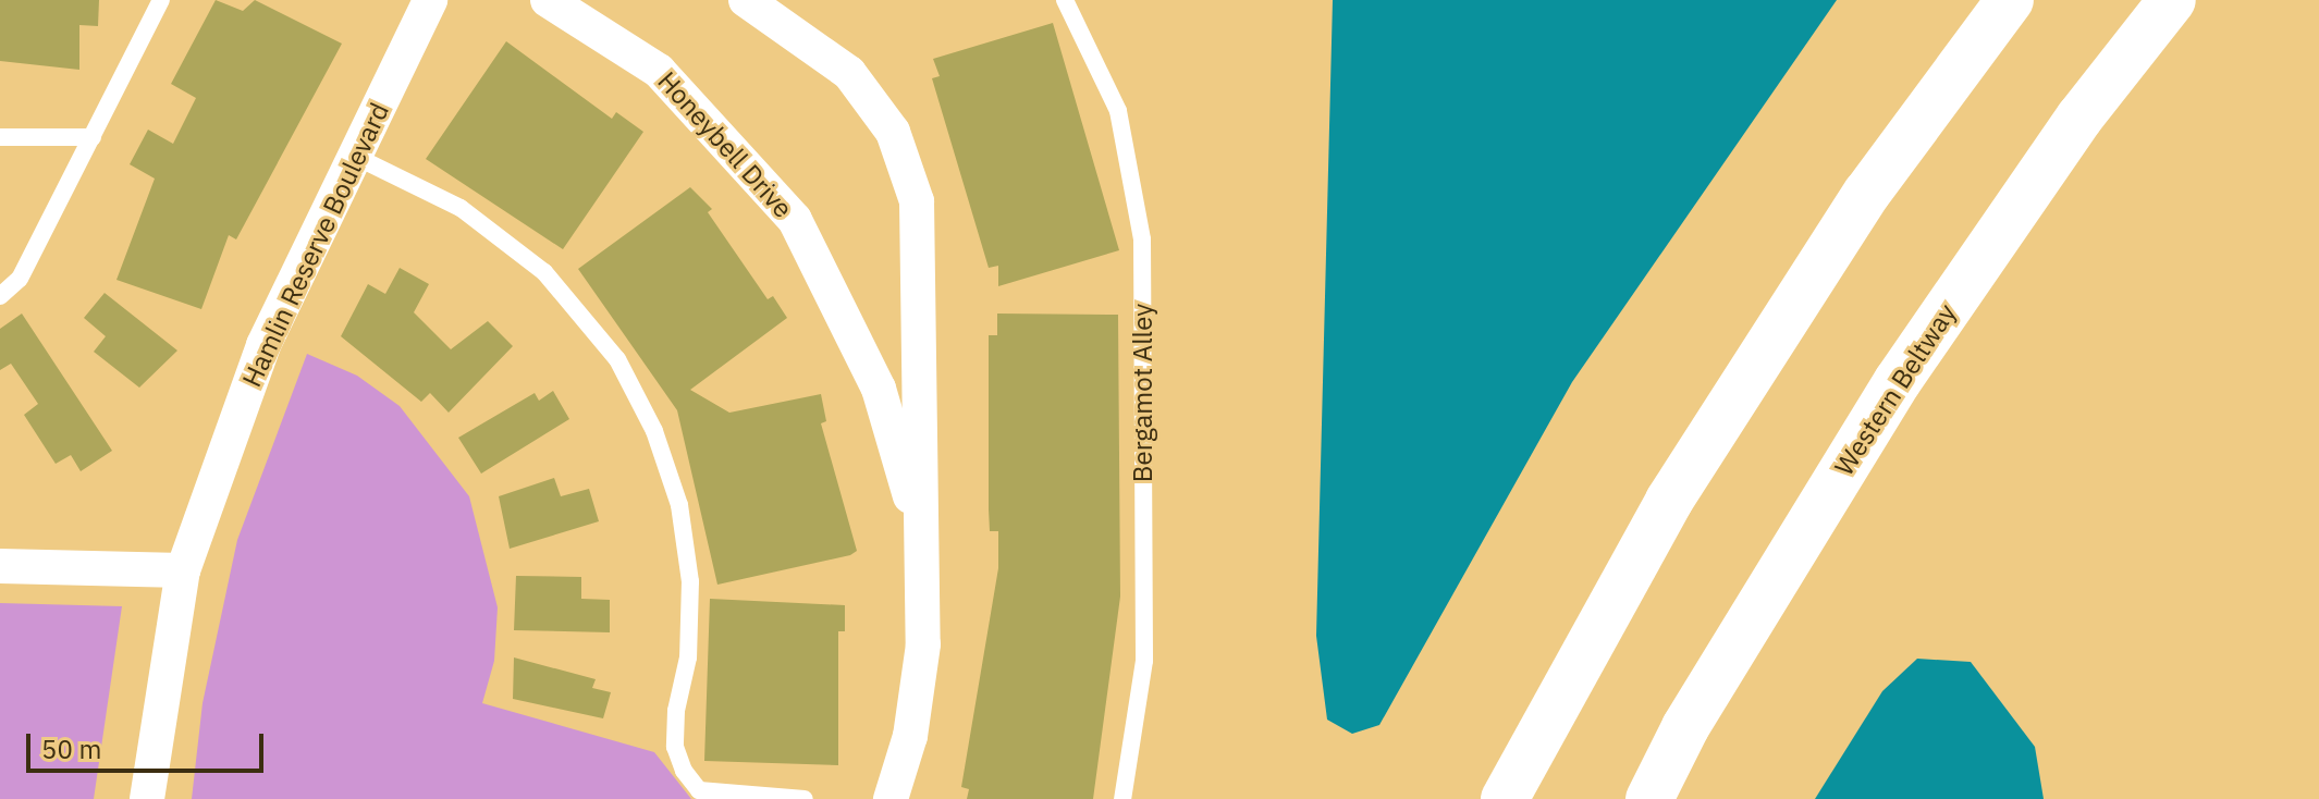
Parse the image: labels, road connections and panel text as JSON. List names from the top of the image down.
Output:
{
  "streets": {
    "highway": ["Western Beltway"],
    "street": ["Honeybell Drive", "Hamlin Reserve Boulevard"],
    "lane": ["Bergamot Alley"]
  },
  "scale_bar": "50 m"
}
